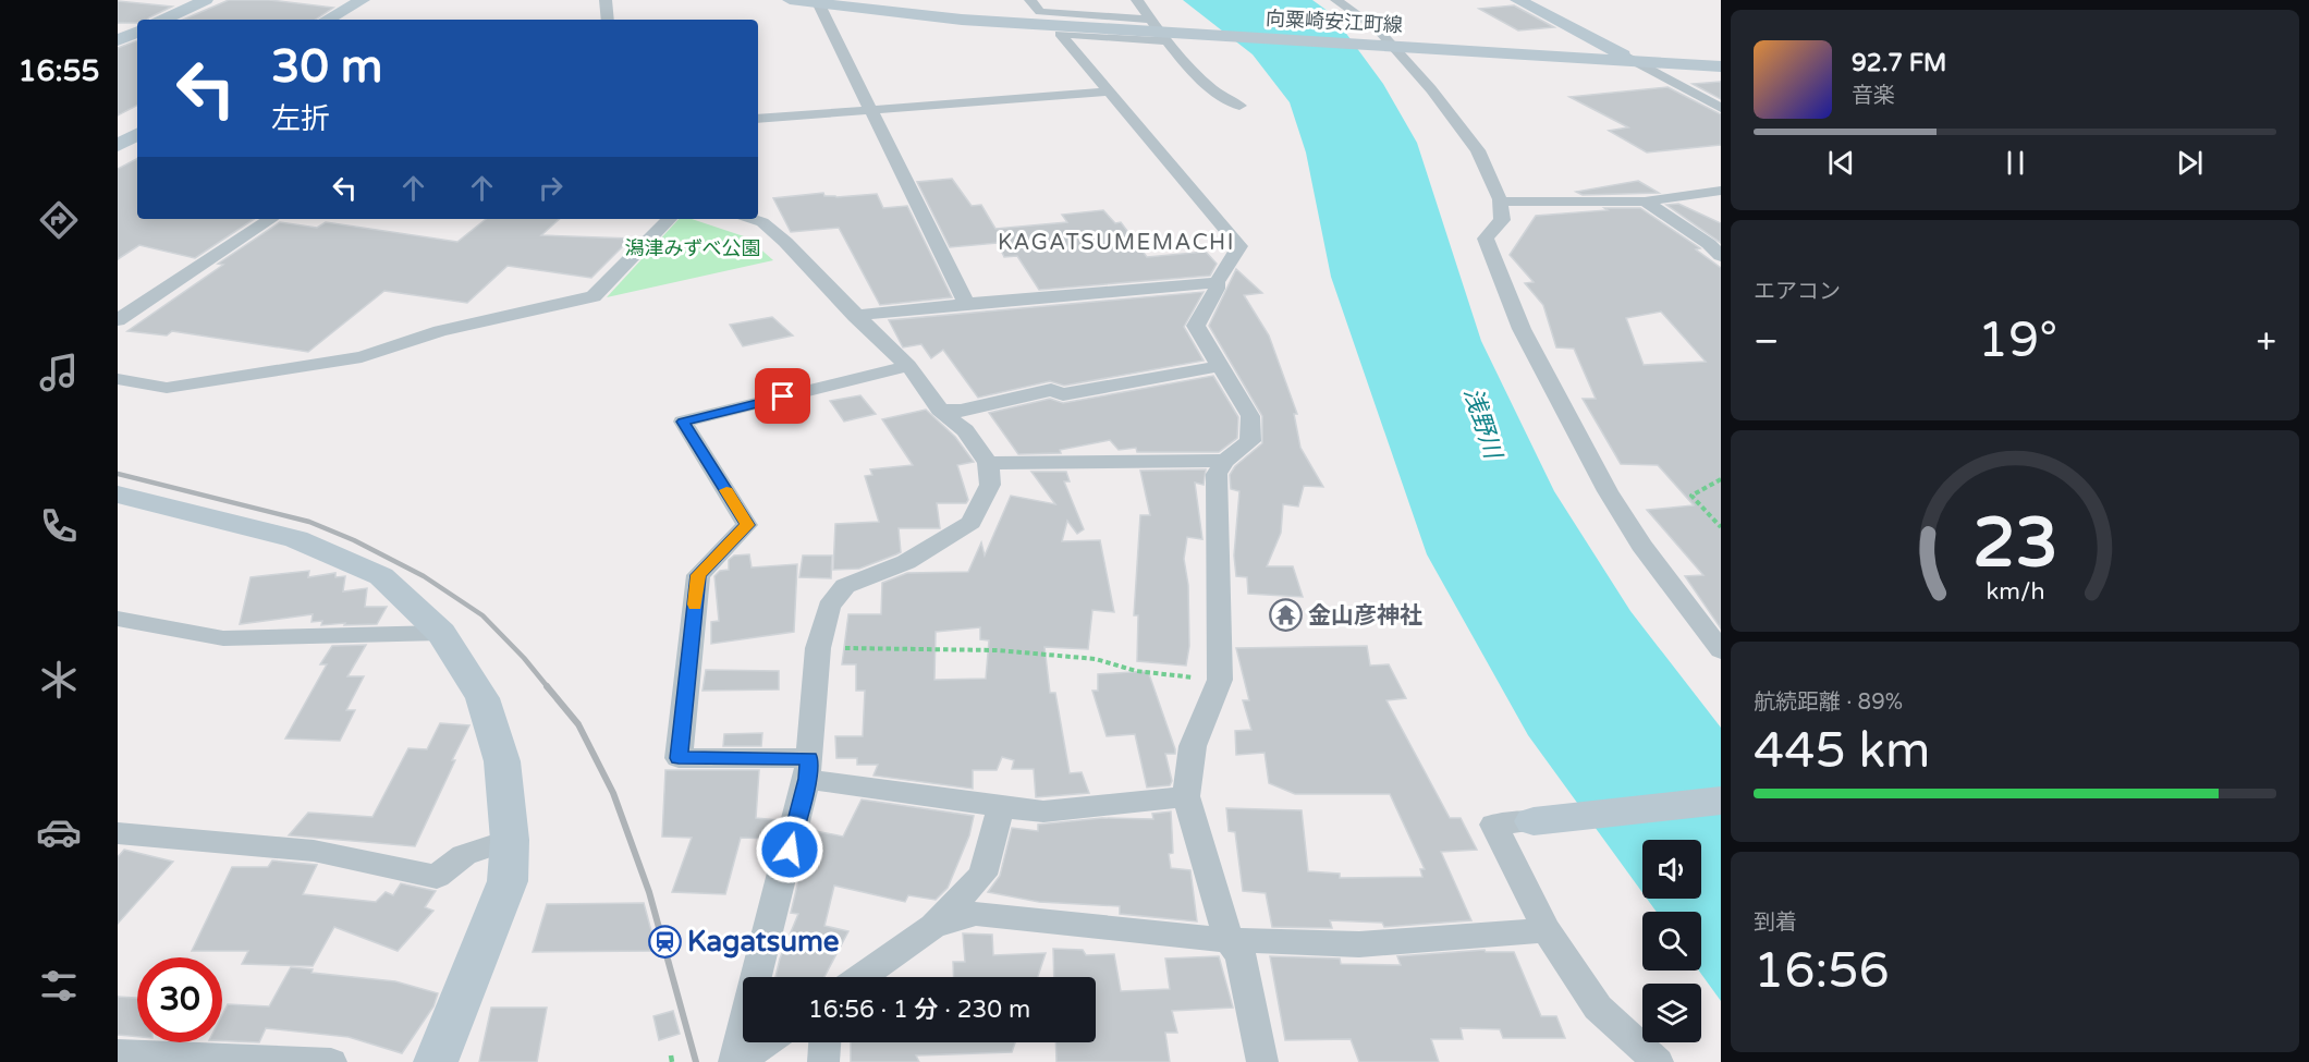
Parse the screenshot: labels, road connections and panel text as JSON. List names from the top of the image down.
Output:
{
  "streets": {
    "main road": ["向粟崎安江町線"]
  },
  "districts": ["KAGATSUMEMACHI"],
  "water": ["浅野川"],
  "parks": ["潟津みずべ公園"],
  "places": {
    "temple": ["金山彦神社"],
    "station": ["Kagatsume"]
  },
  "page": {
    "tabs": "16:55",
    "turn": ["30 m", "左折"],
    "song": ["92.7 FM", "音楽"],
    "tile": [
      "エアコン",
      ["航続距離 · 89%", "445 km"],
      ["到着", "16:56"]
    ],
    "heat": ["−", "19°", "+"],
    "limit": "30",
    "trip": "16:56 · 1 分 · 230 m",
    "gauge": ["23", "km/h"]
  }
}
